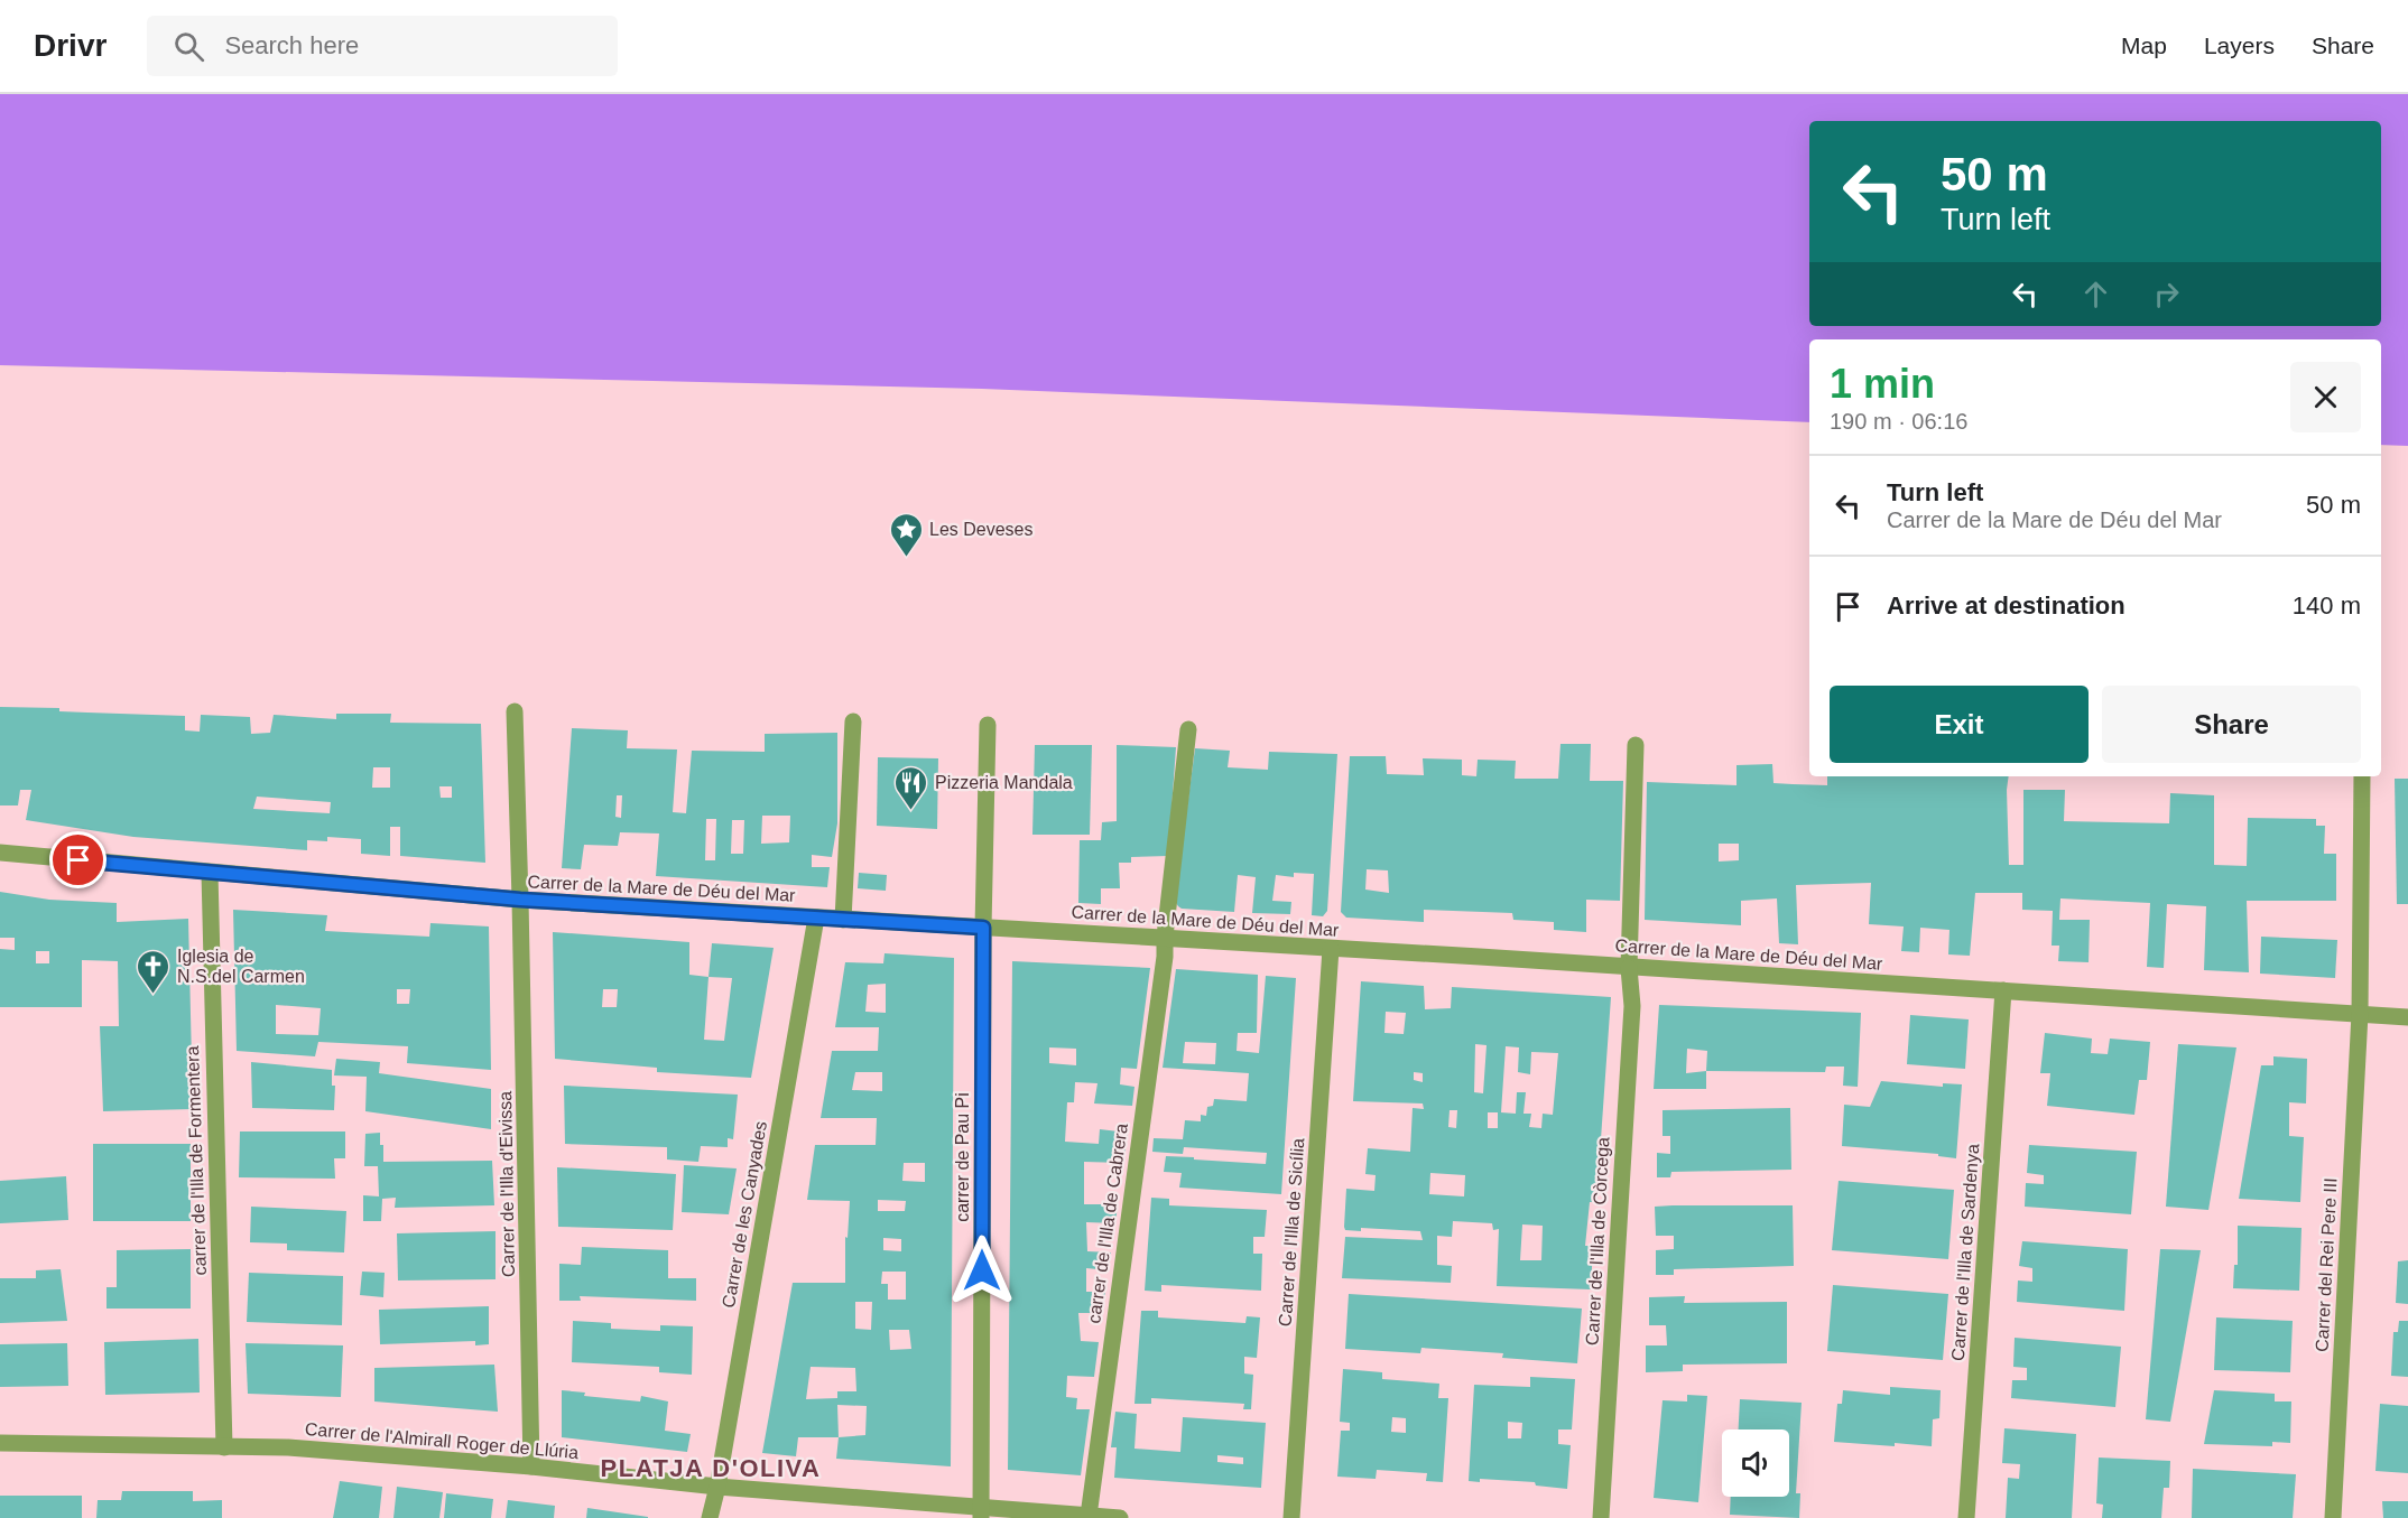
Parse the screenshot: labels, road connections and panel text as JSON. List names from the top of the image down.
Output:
{
  "streets": {
    "street": [
      "Carrer de la Mare de Déu del Mar",
      "carrer de Pau Pi",
      "carrer de l'Illa de Formentera",
      "Carrer de l'Illa d'Eivissa",
      "Carrer de les Canyades",
      "carrer de l'Illa de Cabrera",
      "Carrer de l'Illa de Sicília",
      "Carrer de l'Illa de Còrcega",
      "Carrer de l'Illa de Sardenya",
      "Carrer del Rei Pere III",
      "Carrer de l'Almirall Roger de Llúria"
    ]
  },
  "crossings": [
    ["Carrer de la Mare de Déu del Mar", "carrer de Pau Pi"],
    ["Carrer de la Mare de Déu del Mar", "carrer de l'Illa de Formentera"],
    ["Carrer de la Mare de Déu del Mar", "Carrer de l'Illa d'Eivissa"],
    ["Carrer de la Mare de Déu del Mar", "Carrer de les Canyades"],
    ["Carrer de la Mare de Déu del Mar", "carrer de l'Illa de Cabrera"],
    ["Carrer de la Mare de Déu del Mar", "Carrer de l'Illa de Sicília"],
    ["Carrer de la Mare de Déu del Mar", "Carrer de l'Illa de Còrcega"],
    ["Carrer de la Mare de Déu del Mar", "Carrer de l'Illa de Sardenya"],
    ["Carrer de la Mare de Déu del Mar", "Carrer del Rei Pere III"],
    ["carrer de Pau Pi", "Carrer de l'Almirall Roger de Llúria"],
    ["carrer de l'Illa de Formentera", "Carrer de l'Almirall Roger de Llúria"],
    ["Carrer de l'Illa d'Eivissa", "Carrer de l'Almirall Roger de Llúria"],
    ["Carrer de les Canyades", "Carrer de l'Almirall Roger de Llúria"],
    ["carrer de l'Illa de Cabrera", "Carrer de l'Almirall Roger de Llúria"]
  ],
  "districts": ["PLATJA D'OLIVA"],
  "places": {
    "place": ["Les Deveses"],
    "restaurant": ["Pizzeria Mandala"],
    "church": ["Iglesia de N.S.del Carmen"]
  },
  "page": {
    "header": "Drivr",
    "search": "Search here",
    "nav": ["Map", "Layers", "Share"],
    "turn": ["50 m", "Turn left"],
    "heading": ["1 min", "190 m · 06:16"],
    "list": [
      {
        "name": "Turn left",
        "note": "Carrer de la Mare de Déu del Mar",
        "value": "50 m"
      },
      {
        "name": "Arrive at destination",
        "value": "140 m"
      }
    ],
    "buttons": ["Exit", "Share"]
  }
}
